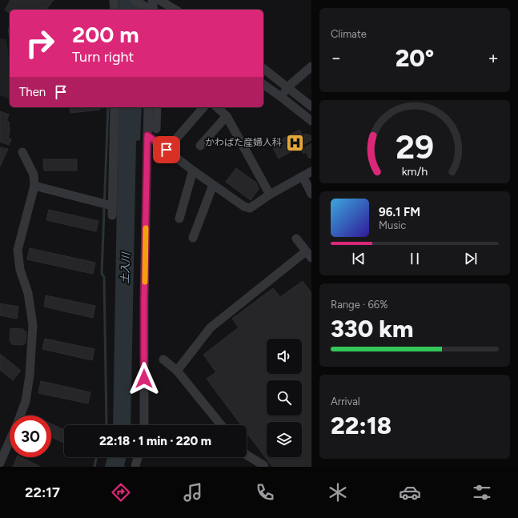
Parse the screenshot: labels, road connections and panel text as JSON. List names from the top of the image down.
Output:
{
  "water": ["土入川"],
  "places": {
    "hospital": ["かわばた産婦人科"]
  },
  "page": {
    "tile": [
      "Climate",
      ["Range · 66%", "330 km"],
      ["Arrival", "22:18"]
    ],
    "turn": ["200 m", "Turn right"],
    "heat": ["−", "20°", "+"],
    "then": "Then",
    "song": ["96.1 FM", "Music"],
    "limit": "30",
    "trip": "22:18 · 1 min · 220 m",
    "tabs": "22:17",
    "gauge": ["29", "km/h"]
  }
}
